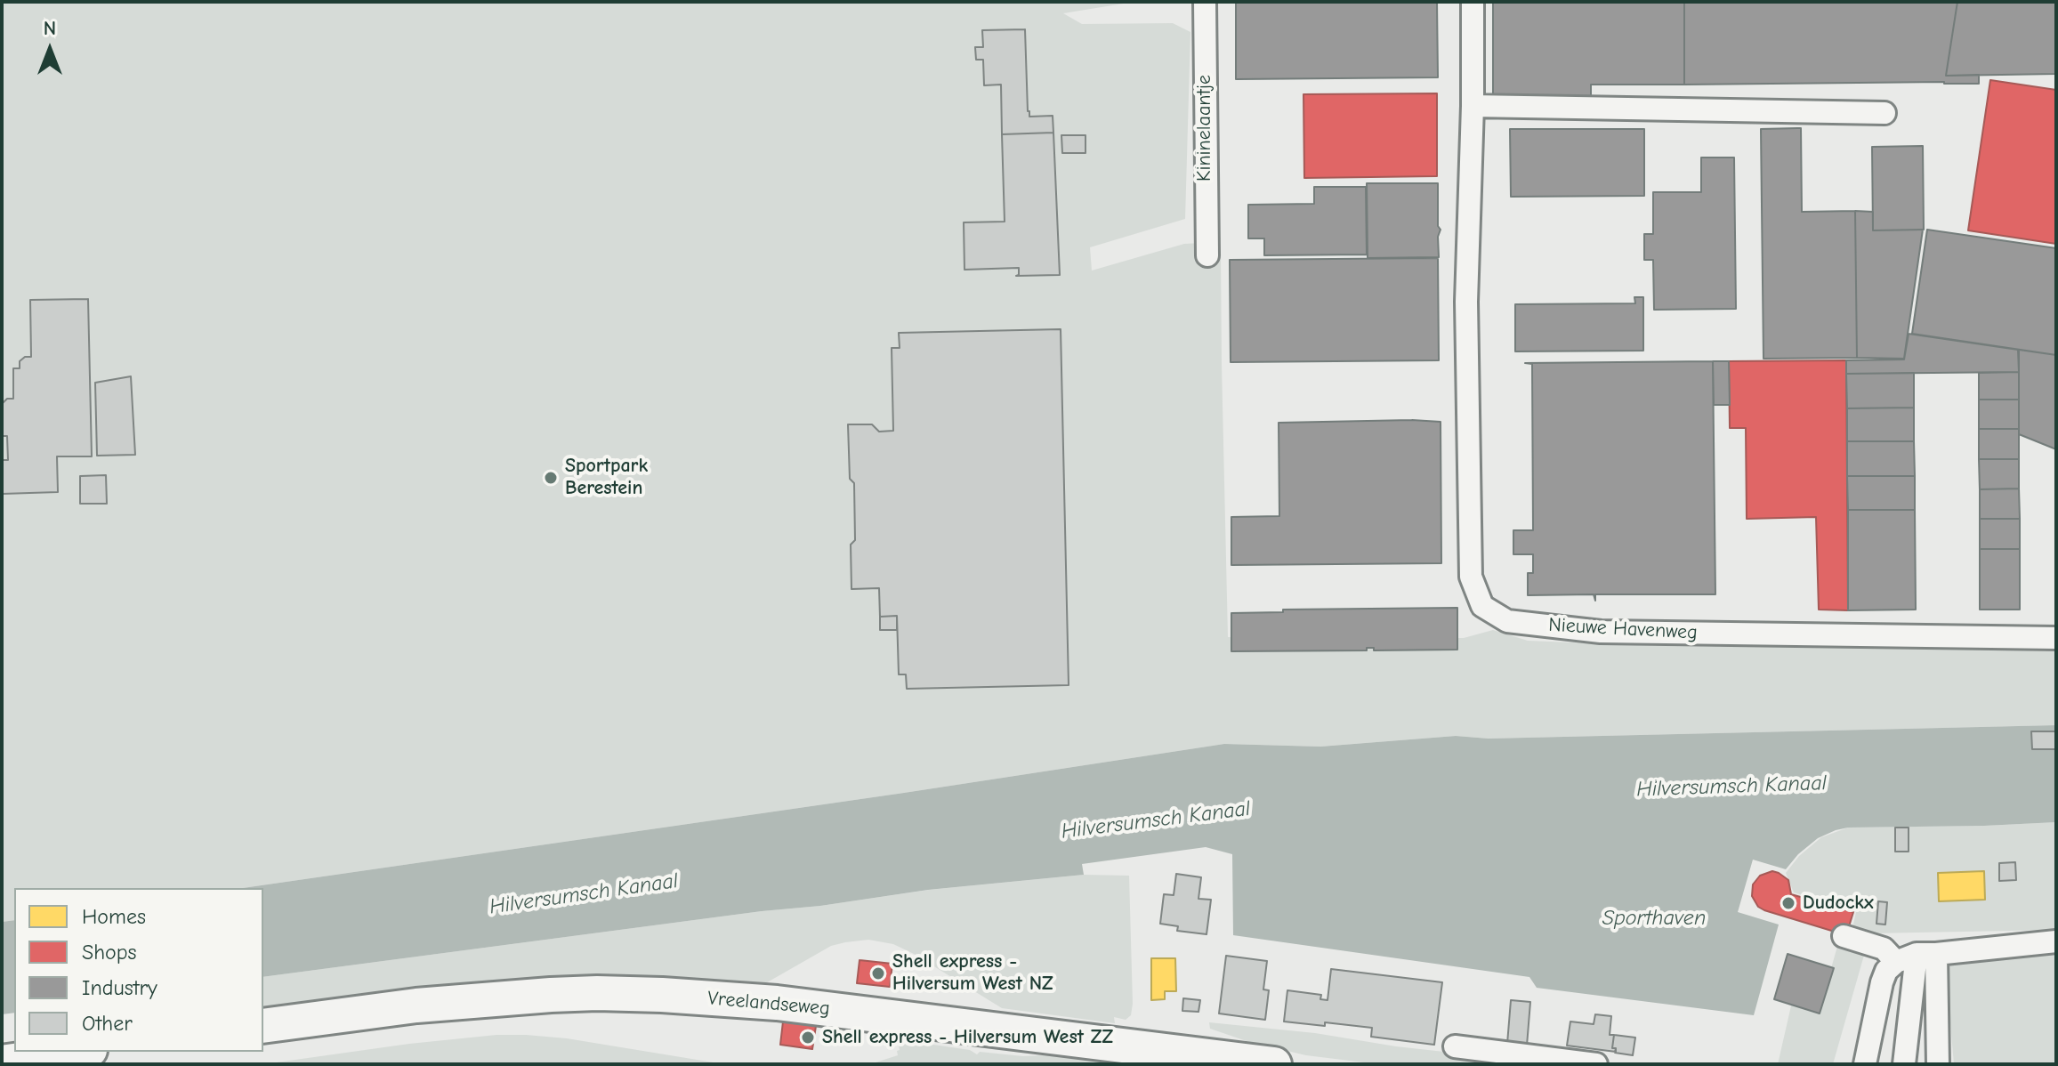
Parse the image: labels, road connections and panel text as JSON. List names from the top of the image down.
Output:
{
  "streets": {
    "main road": ["Vreelandseweg"],
    "street": ["Kininelaantje", "Nieuwe Havenweg"]
  },
  "water": ["Hilversumsch Kanaal", "Sporthaven"],
  "places": [
    "Sportpark Berestein",
    "Dudockx",
    "Shell express - Hilversum West NZ",
    "Shell express - Hilversum West ZZ"
  ],
  "legend": [
    "Homes",
    "Shops",
    "Industry",
    "Other"
  ],
  "north": "top"
}
